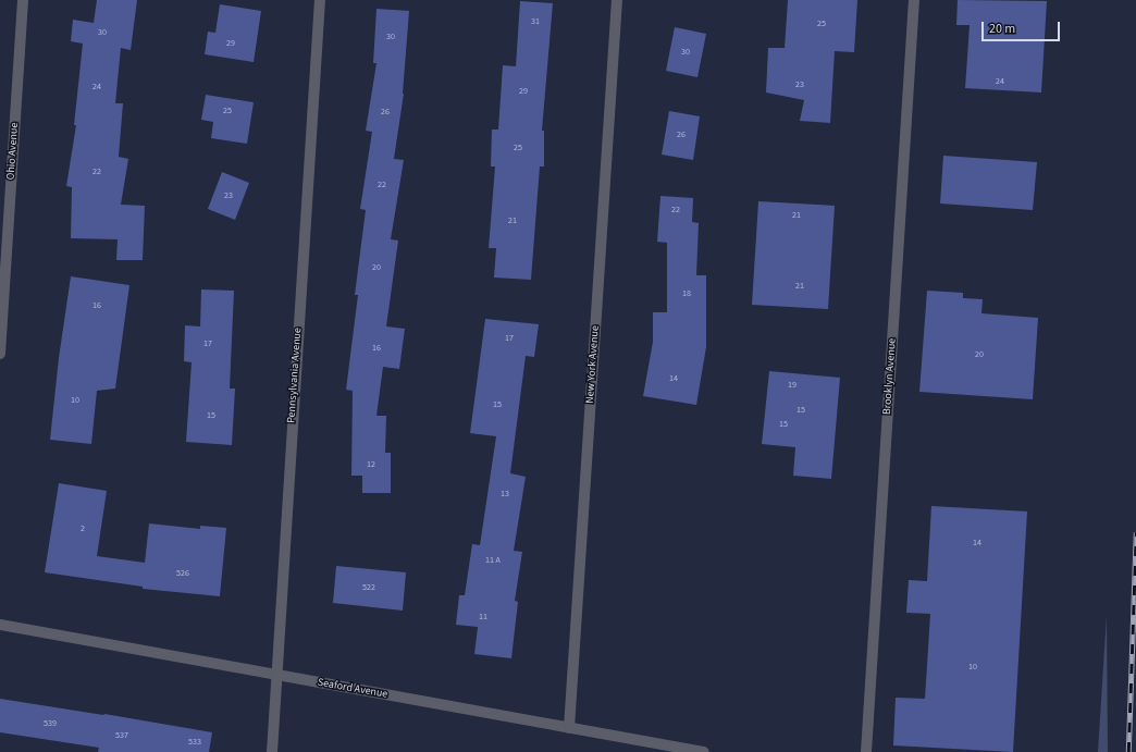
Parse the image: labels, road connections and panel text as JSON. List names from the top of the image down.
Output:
{
  "streets": {
    "street": [
      "Ohio Avenue",
      "New York Avenue",
      "Pennsylvania Avenue",
      "Brooklyn Avenue",
      "Seaford Avenue"
    ]
  },
  "crossings": [
    ["New York Avenue", "Seaford Avenue"],
    ["Pennsylvania Avenue", "Seaford Avenue"]
  ],
  "house_numbers": [
    "31",
    "25",
    "30",
    "30",
    "29",
    "30",
    "24",
    "23",
    "24",
    "29",
    "25",
    "26",
    "26",
    "25",
    "22",
    "22",
    "23",
    "22",
    "21",
    "21",
    "20",
    "21",
    "18",
    "16",
    "17",
    "17",
    "16",
    "20",
    "14",
    "19",
    "10",
    "15",
    "15",
    "15",
    "15",
    "12",
    "13",
    "2",
    "14",
    "11 A",
    "526",
    "522",
    "11",
    "10",
    "539",
    "537",
    "533"
  ],
  "scale_bar": "20 m"
}
